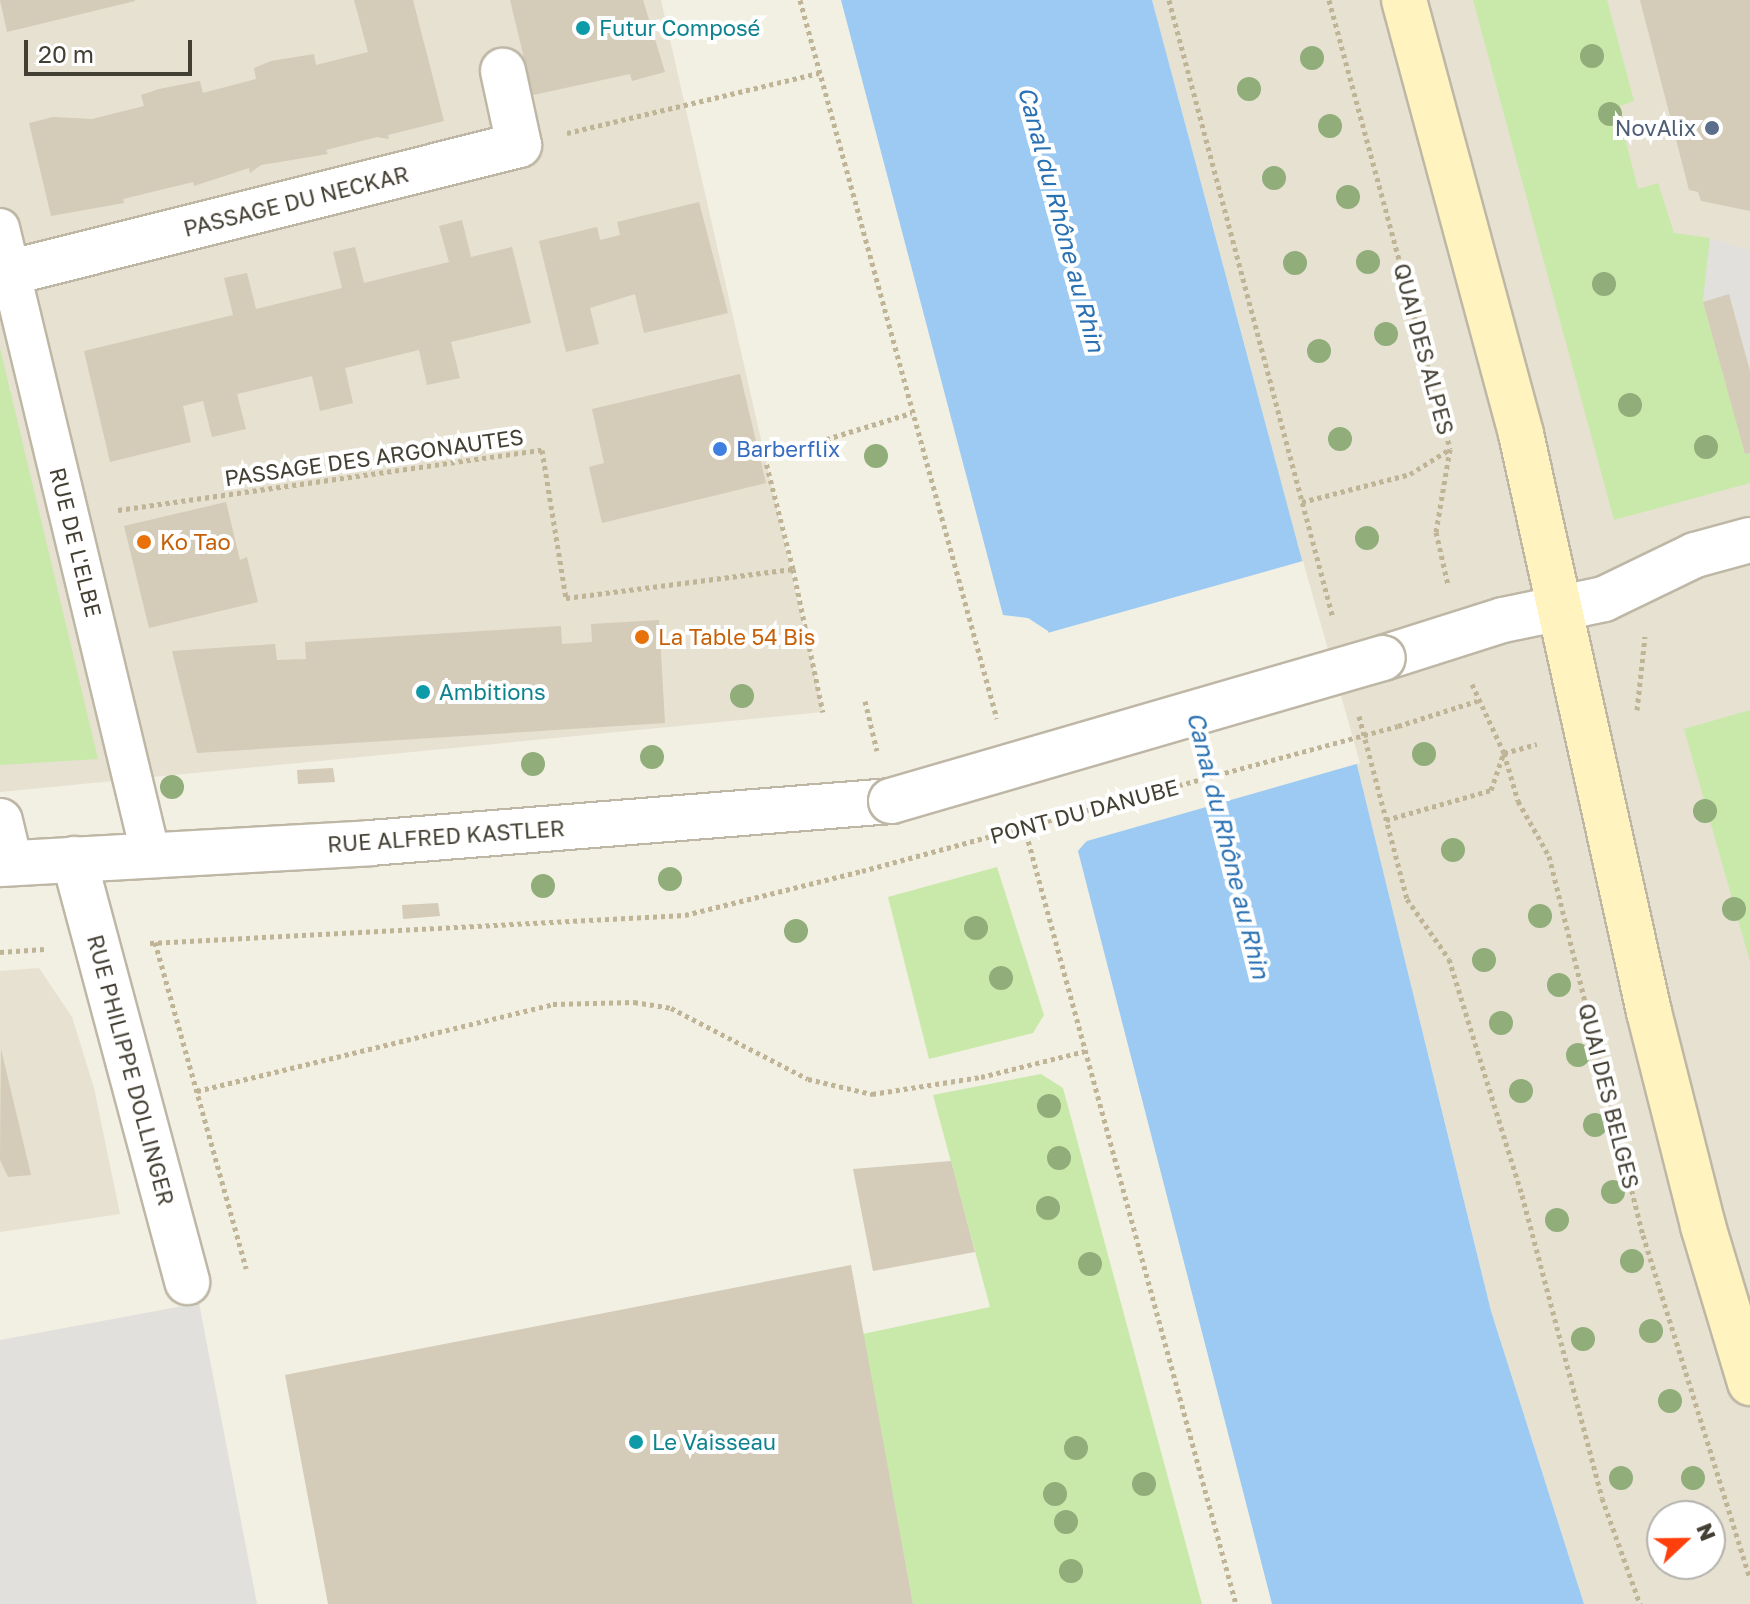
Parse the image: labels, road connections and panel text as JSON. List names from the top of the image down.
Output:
{
  "streets": {
    "street": [
      "PASSAGE DU NECKAR",
      "RUE DE L'ELBE",
      "RUE ALFRED KASTLER",
      "RUE PHILIPPE DOLLINGER"
    ],
    "path": [
      "QUAI DES ALPES",
      "PASSAGE DES ARGONAUTES",
      "PONT DU DANUBE",
      "QUAI DES BELGES"
    ]
  },
  "crossings": [
    ["PASSAGE DU NECKAR", "RUE DE L'ELBE"],
    ["QUAI DES ALPES", "PONT DU DANUBE"],
    ["QUAI DES ALPES", "RUE ALFRED KASTLER"],
    ["QUAI DES ALPES", "QUAI DES BELGES"],
    ["PASSAGE DES ARGONAUTES", "RUE DE L'ELBE"],
    ["RUE DE L'ELBE", "RUE ALFRED KASTLER"],
    ["PONT DU DANUBE", "QUAI DES BELGES"],
    ["RUE ALFRED KASTLER", "RUE PHILIPPE DOLLINGER"]
  ],
  "water": ["Canal du Rhône au Rhin"],
  "places": [
    "Futur Composé",
    "NovAlix",
    "Barberflix",
    "Ko Tao",
    "La Table 54 Bis",
    "Ambitions",
    "Le Vaisseau"
  ],
  "scale_bar": "20 m",
  "north": "right"
}
